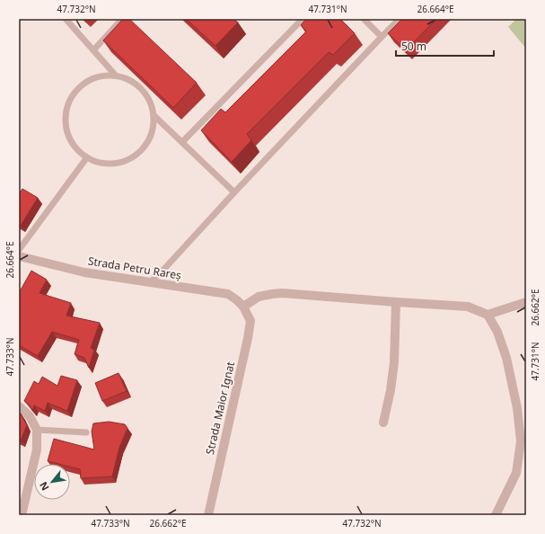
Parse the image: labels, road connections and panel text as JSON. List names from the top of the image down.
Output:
{
  "streets": {
    "street": ["Strada Petru Rareș", "Strada Maior Ignat"]
  },
  "crossings": [
    ["Strada Petru Rareș", "Strada Maior Ignat"]
  ],
  "scale_bar": "50 m",
  "north": "bottom left",
  "coordinates": [
    "47.732°N",
    "47.731°N",
    "26.664°E",
    "26.662°E",
    "47.733°N"
  ]
}
